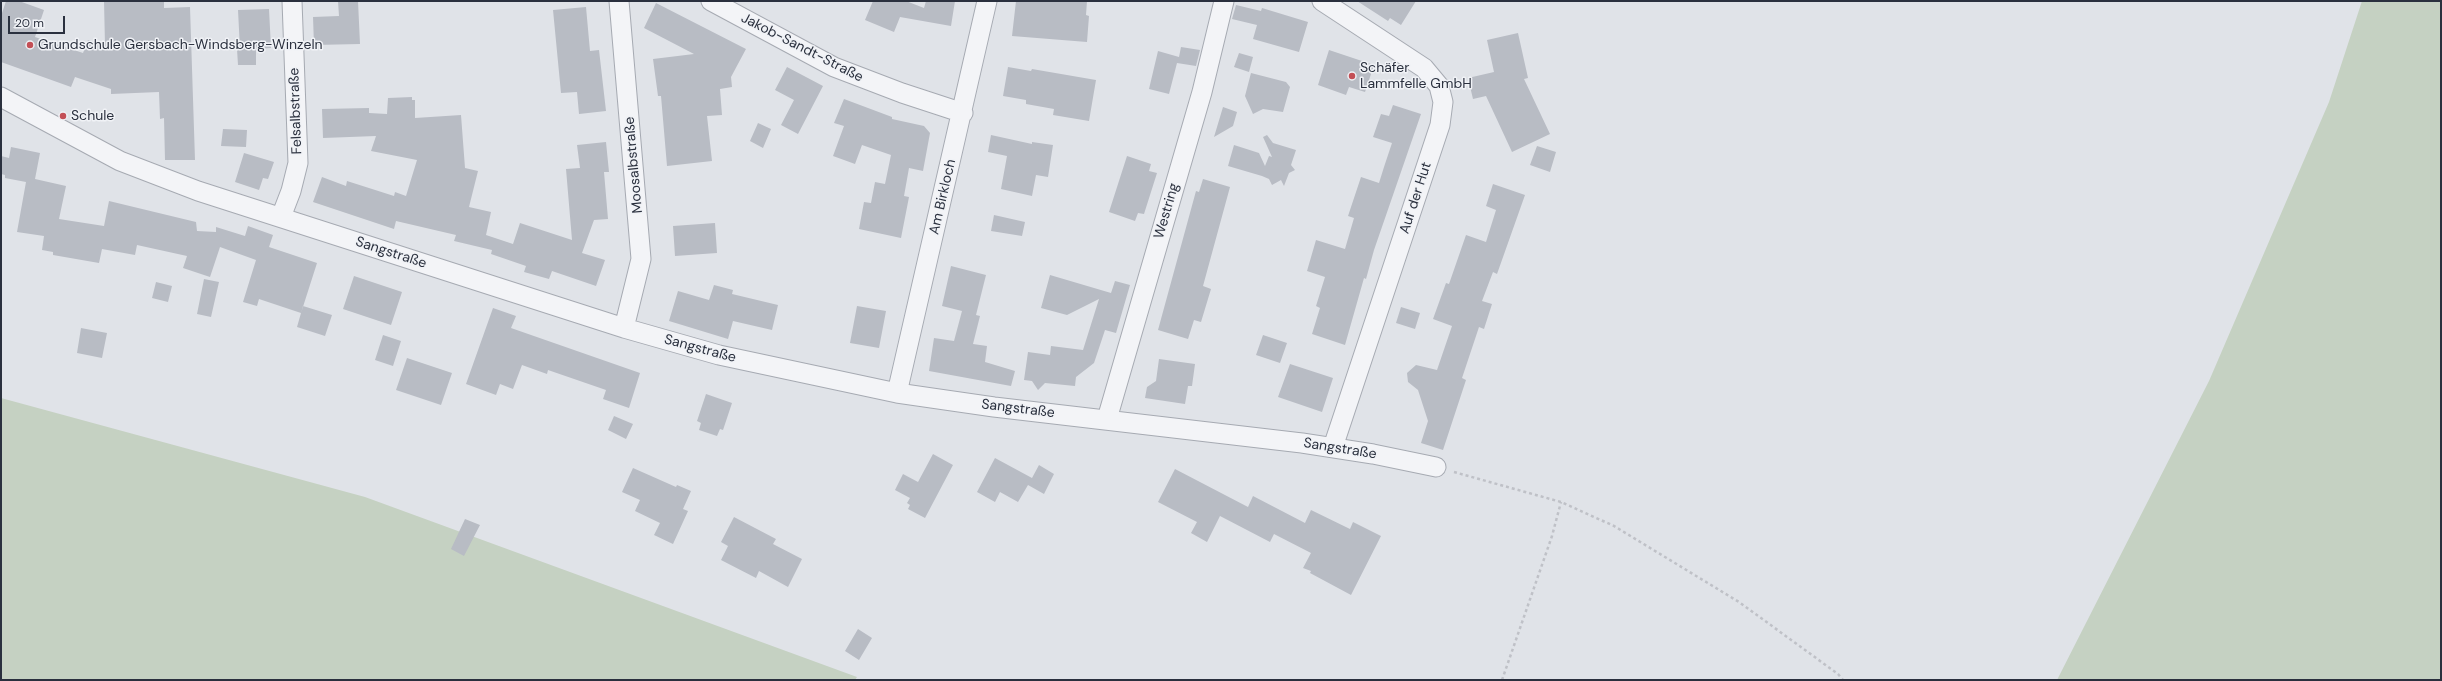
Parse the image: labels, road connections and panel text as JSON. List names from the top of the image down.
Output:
{
  "streets": {
    "street": [
      "Jakob-Sandt-Straße",
      "Felsalbstraße",
      "Moosalbstraße",
      "Am Birkloch",
      "Auf der Hut",
      "Westring",
      "Sangstraße"
    ]
  },
  "crossings": [
    ["Jakob-Sandt-Straße", "Am Birkloch"],
    ["Felsalbstraße", "Sangstraße"],
    ["Moosalbstraße", "Sangstraße"],
    ["Am Birkloch", "Sangstraße"],
    ["Auf der Hut", "Sangstraße"],
    ["Westring", "Sangstraße"]
  ],
  "places": ["Grundschule Gersbach-Windsberg-Winzeln", "Schäfer Lammfelle GmbH", "Schule"],
  "scale_bar": "20 m"
}
